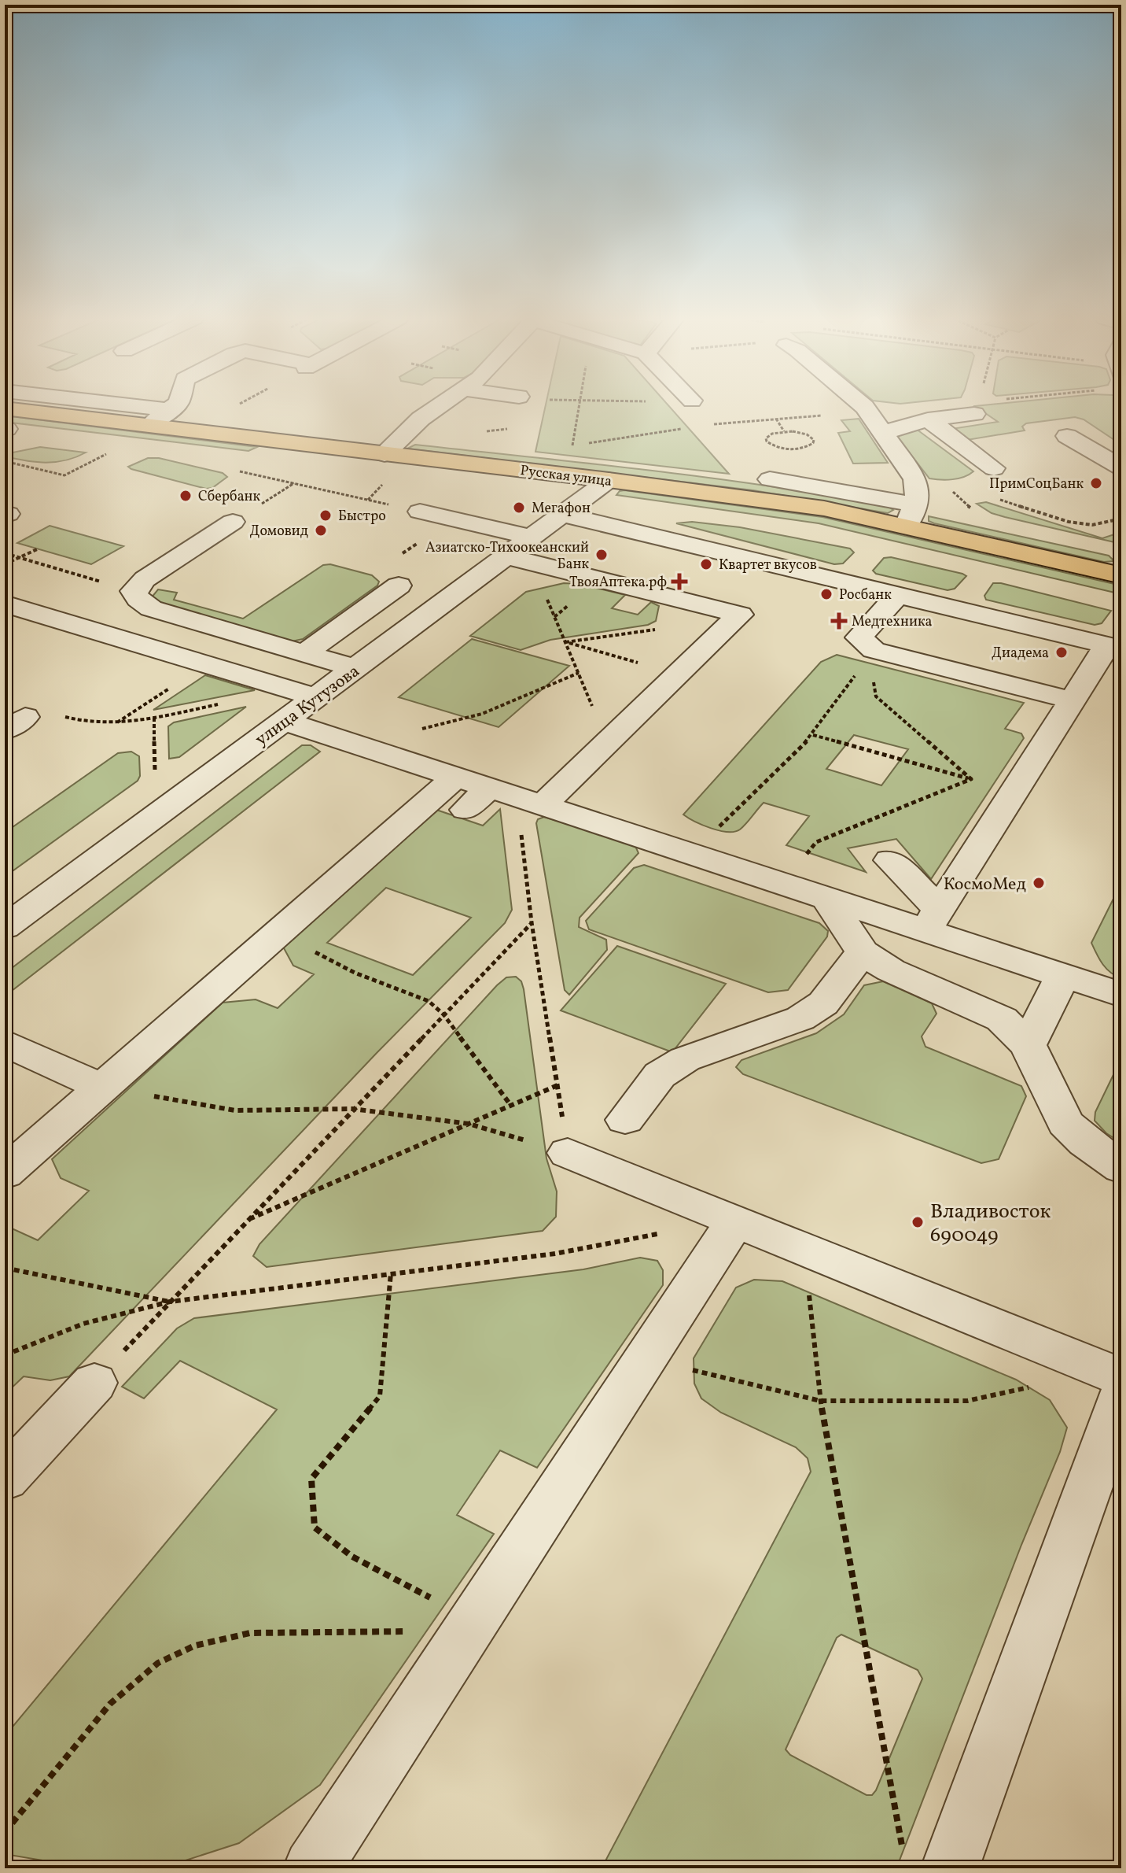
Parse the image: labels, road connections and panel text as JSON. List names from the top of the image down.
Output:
{
  "streets": {
    "main road": ["Русская улица"],
    "street": ["улица Кутузова"]
  },
  "crossings": [
    ["Русская улица", "улица Кутузова"]
  ],
  "places": {
    "other": [
      "ПримСоцБанк",
      "Сбербанк",
      "Мегафон",
      "Быстро",
      "Домовид",
      "Азиатско-Тихоокеанский Банк",
      "Квартет вкусов",
      "Росбанк",
      "Диадема",
      "КосмоМед",
      "Владивосток 690049"
    ],
    "health": ["ТвояАптека.рф", "Медтехника"]
  }
}
